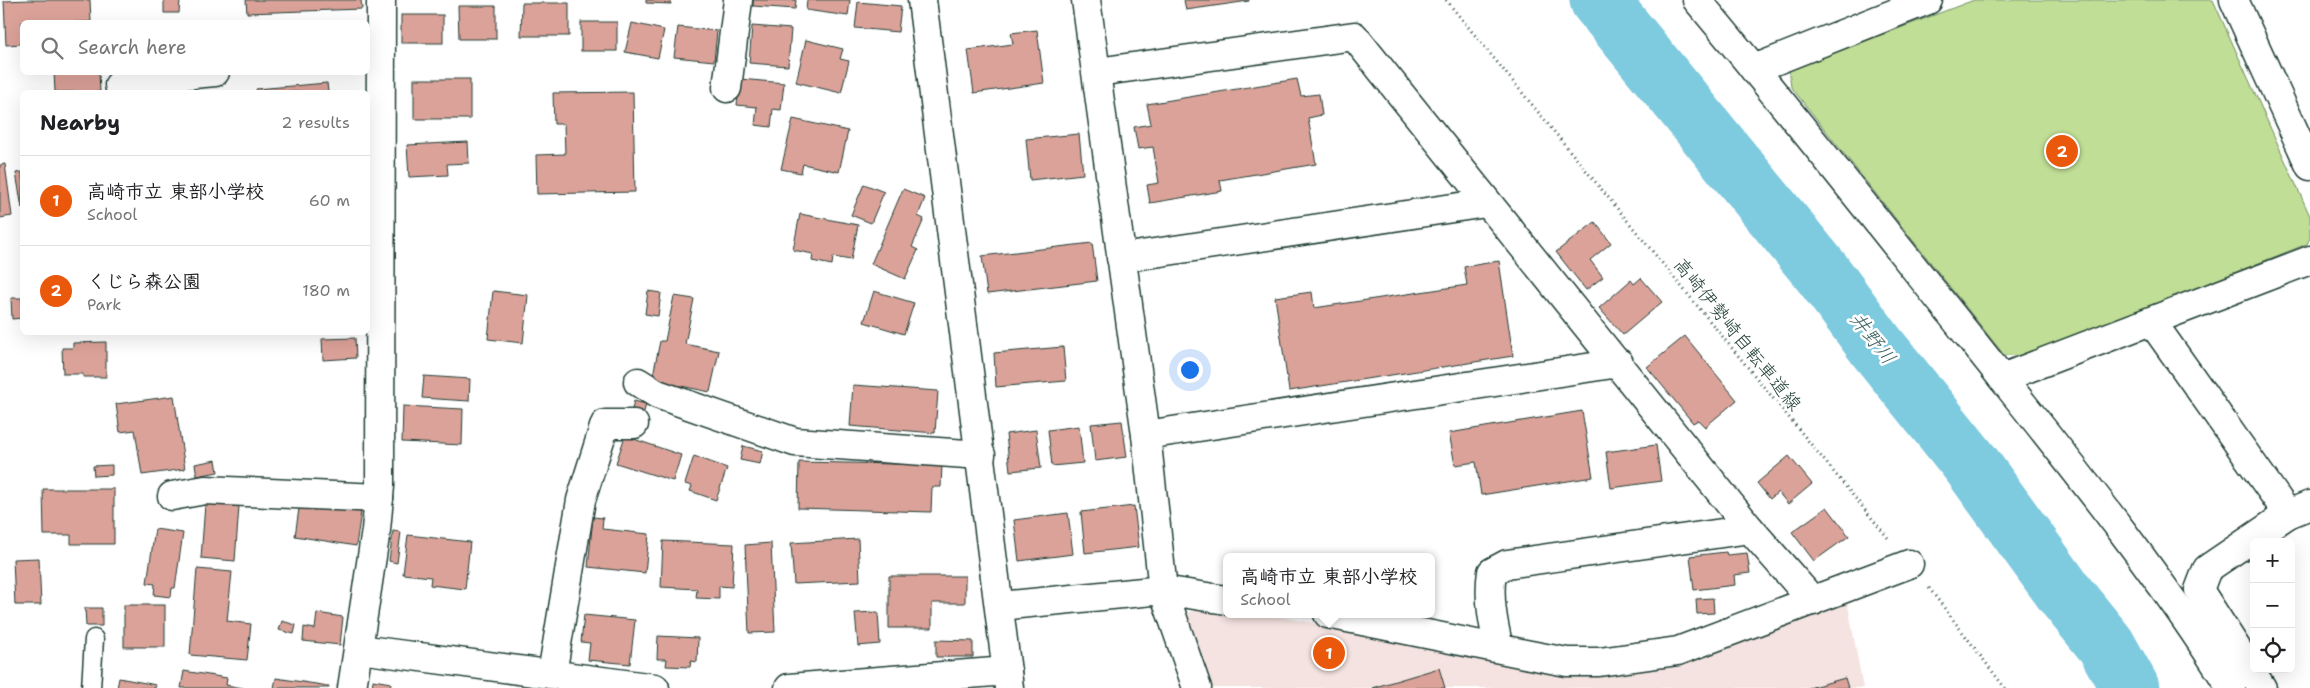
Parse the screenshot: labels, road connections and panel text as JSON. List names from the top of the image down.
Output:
{
  "streets": {
    "path": ["高崎伊勢崎自転車道線"]
  },
  "water": ["井野川"],
  "page": {
    "search": "Search here",
    "heading": ["Nearby", "2 results"],
    "pins": ["2", "1"],
    "list": [
      {
        "mark": "1",
        "name": "高崎市立 東部小学校",
        "note": "School",
        "value": "60 m"
      },
      {
        "mark": "2",
        "name": "くじら森公園",
        "note": "Park",
        "value": "180 m"
      }
    ],
    "map_buttons": ["+", "−"],
    "popup": ["高崎市立 東部小学校", "School"]
  }
}
